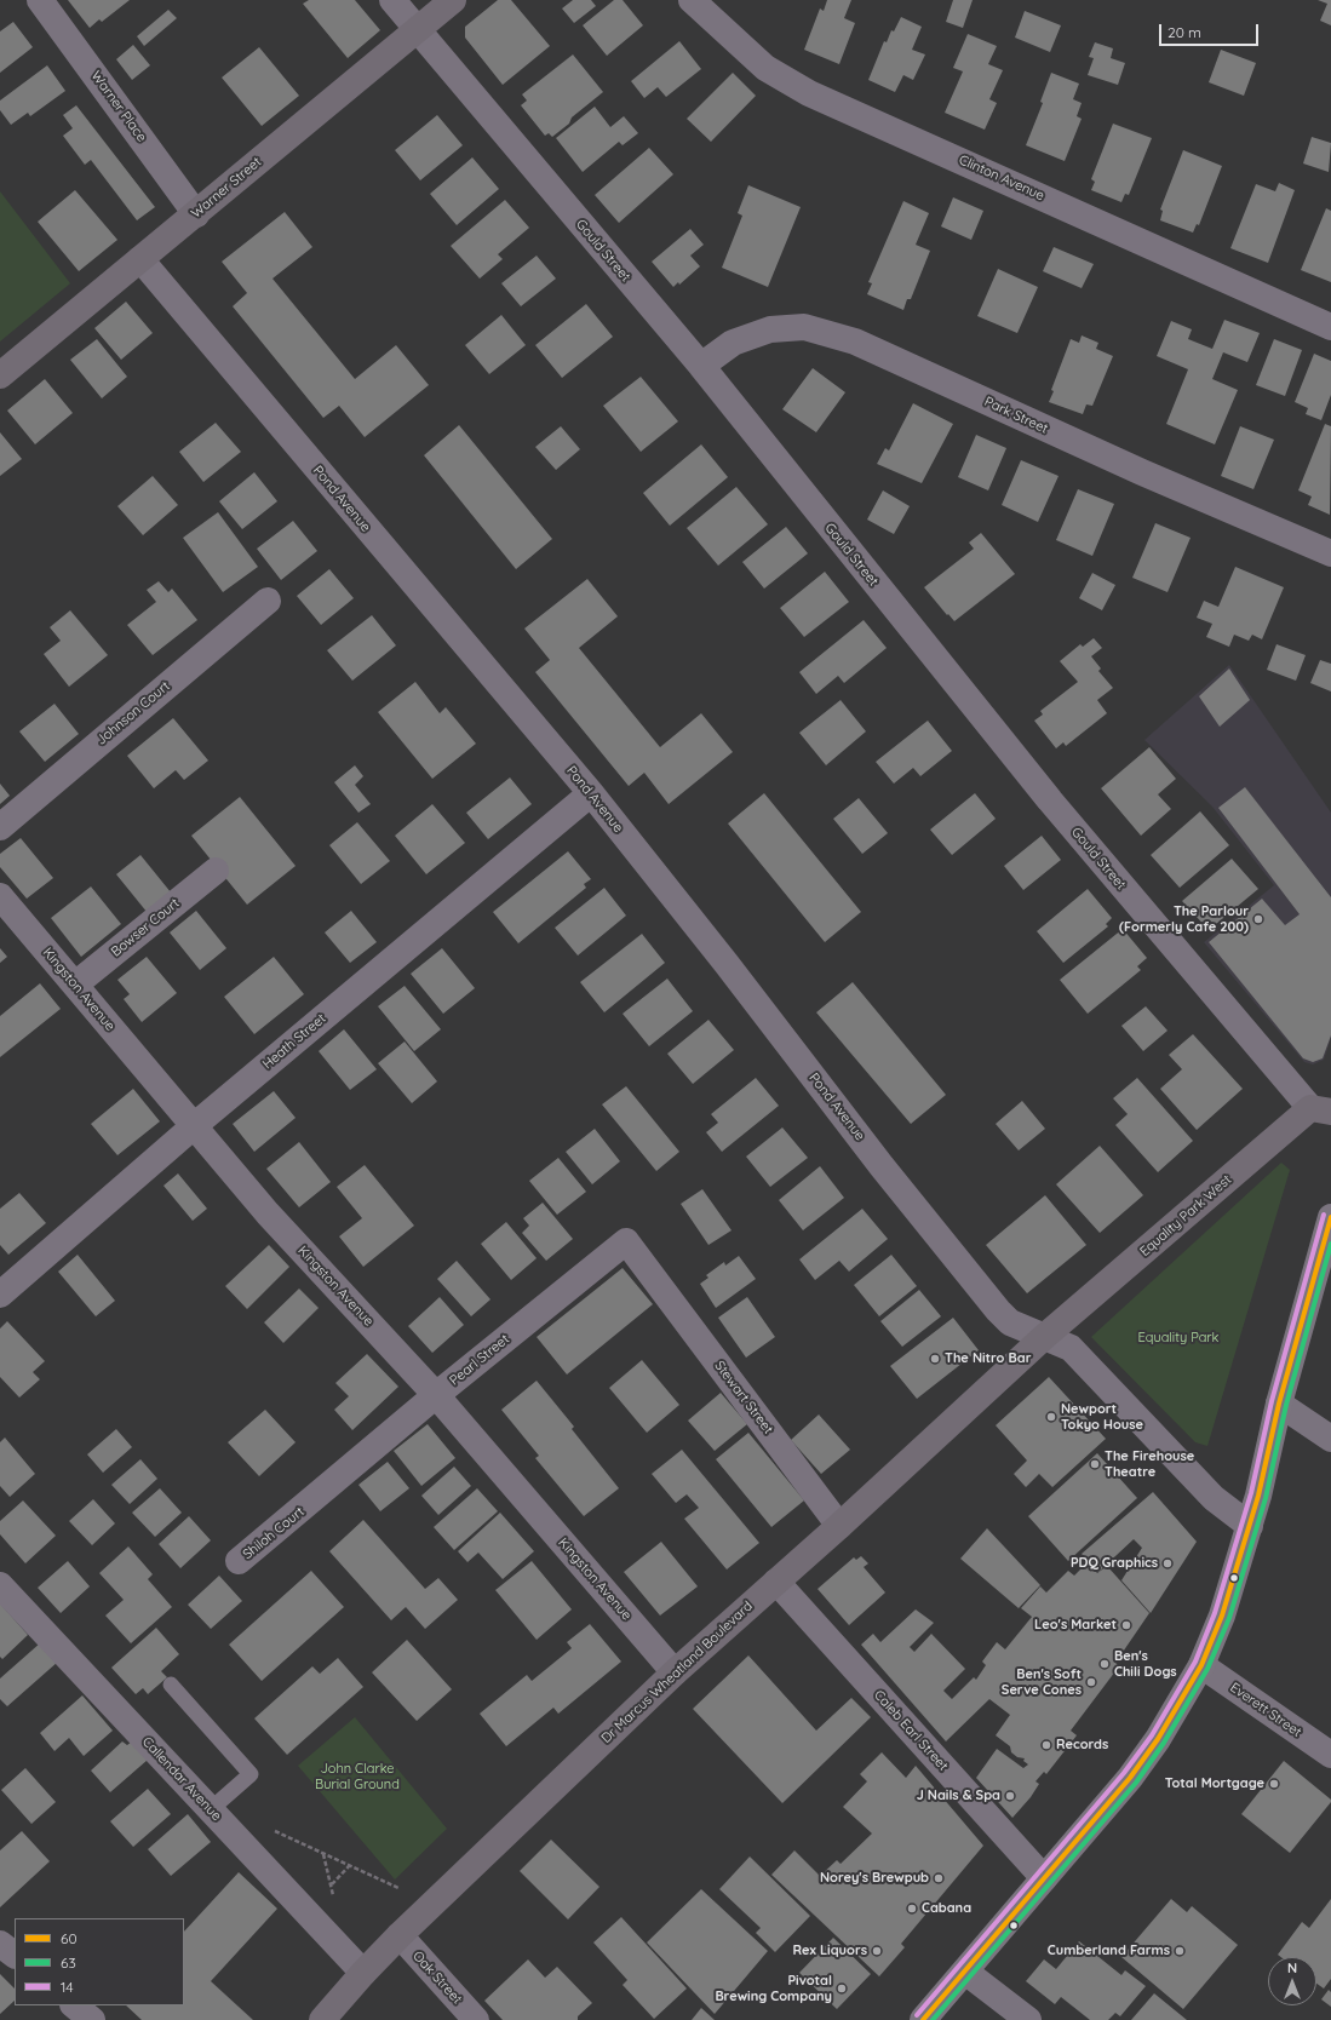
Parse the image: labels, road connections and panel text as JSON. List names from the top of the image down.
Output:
{
  "streets": {
    "street": [
      "Warner Place",
      "Clinton Avenue",
      "Warner Street",
      "Gould Street",
      "Park Street",
      "Pond Avenue",
      "Johnson Court",
      "Bowser Court",
      "Kingston Avenue",
      "Heath Street",
      "Equality Park West",
      "Pearl Street",
      "Stewart Street",
      "Shiloh Court",
      "Dr Marcus Wheatland Boulevard",
      "Everett Street",
      "Caleb Earl Street",
      "Callendar Avenue",
      "Oak Street"
    ]
  },
  "crossings": [
    ["Warner Place", "Warner Street"],
    ["Warner Street", "Gould Street"],
    ["Warner Street", "Pond Avenue"],
    ["Gould Street", "Park Street"],
    ["Gould Street", "Equality Park West"],
    ["Pond Avenue", "Heath Street"],
    ["Pond Avenue", "Equality Park West"],
    ["Pond Avenue", "Dr Marcus Wheatland Boulevard"],
    ["Bowser Court", "Kingston Avenue"],
    ["Kingston Avenue", "Heath Street"],
    ["Kingston Avenue", "Pearl Street"],
    ["Kingston Avenue", "Dr Marcus Wheatland Boulevard"],
    ["Equality Park West", "Dr Marcus Wheatland Boulevard"],
    ["Pearl Street", "Stewart Street"],
    ["Pearl Street", "Shiloh Court"],
    ["Stewart Street", "Dr Marcus Wheatland Boulevard"],
    ["Dr Marcus Wheatland Boulevard", "Caleb Earl Street"],
    ["Dr Marcus Wheatland Boulevard", "Callendar Avenue"],
    ["Dr Marcus Wheatland Boulevard", "Oak Street"]
  ],
  "parks": ["Equality Park", "John Clarke Burial Ground"],
  "places": [
    "The Parlour (Formerly Cafe 200)",
    "The Nitro Bar",
    "Newport Tokyo House",
    "The Firehouse Theatre",
    "PDQ Graphics",
    "Leo's Market",
    "Ben's Chili Dogs",
    "Ben's Soft Serve Cones",
    "Records",
    "Total Mortgage",
    "J Nails & Spa",
    "Norey's Brewpub",
    "Cabana",
    "Rex Liquors",
    "Cumberland Farms",
    "Pivotal Brewing Company"
  ],
  "lines": ["transit line 14", "transit line 60", "transit line 63"],
  "legend": ["60", "63", "14"],
  "scale_bar": "20 m",
  "north": "top"
}
